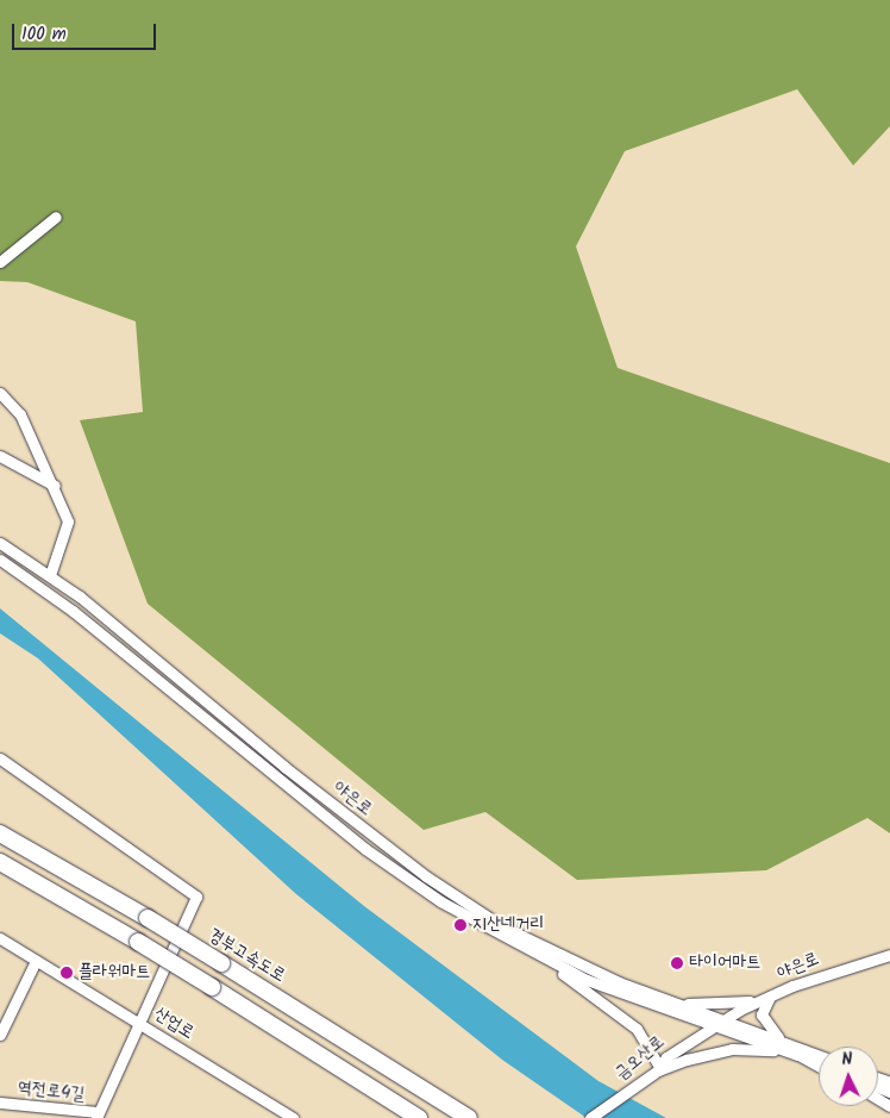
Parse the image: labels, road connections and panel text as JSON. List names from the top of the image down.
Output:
{
  "streets": {
    "highway": ["경부고속도로"],
    "street": [
      "야은로",
      "산업로",
      "금오산로",
      "역전로4길"
    ]
  },
  "crossings": [
    ["야은로", "금오산로"]
  ],
  "places": ["지산네거리", "타이어마트", "플라워마트"],
  "scale_bar": "100 m",
  "north": "top"
}
